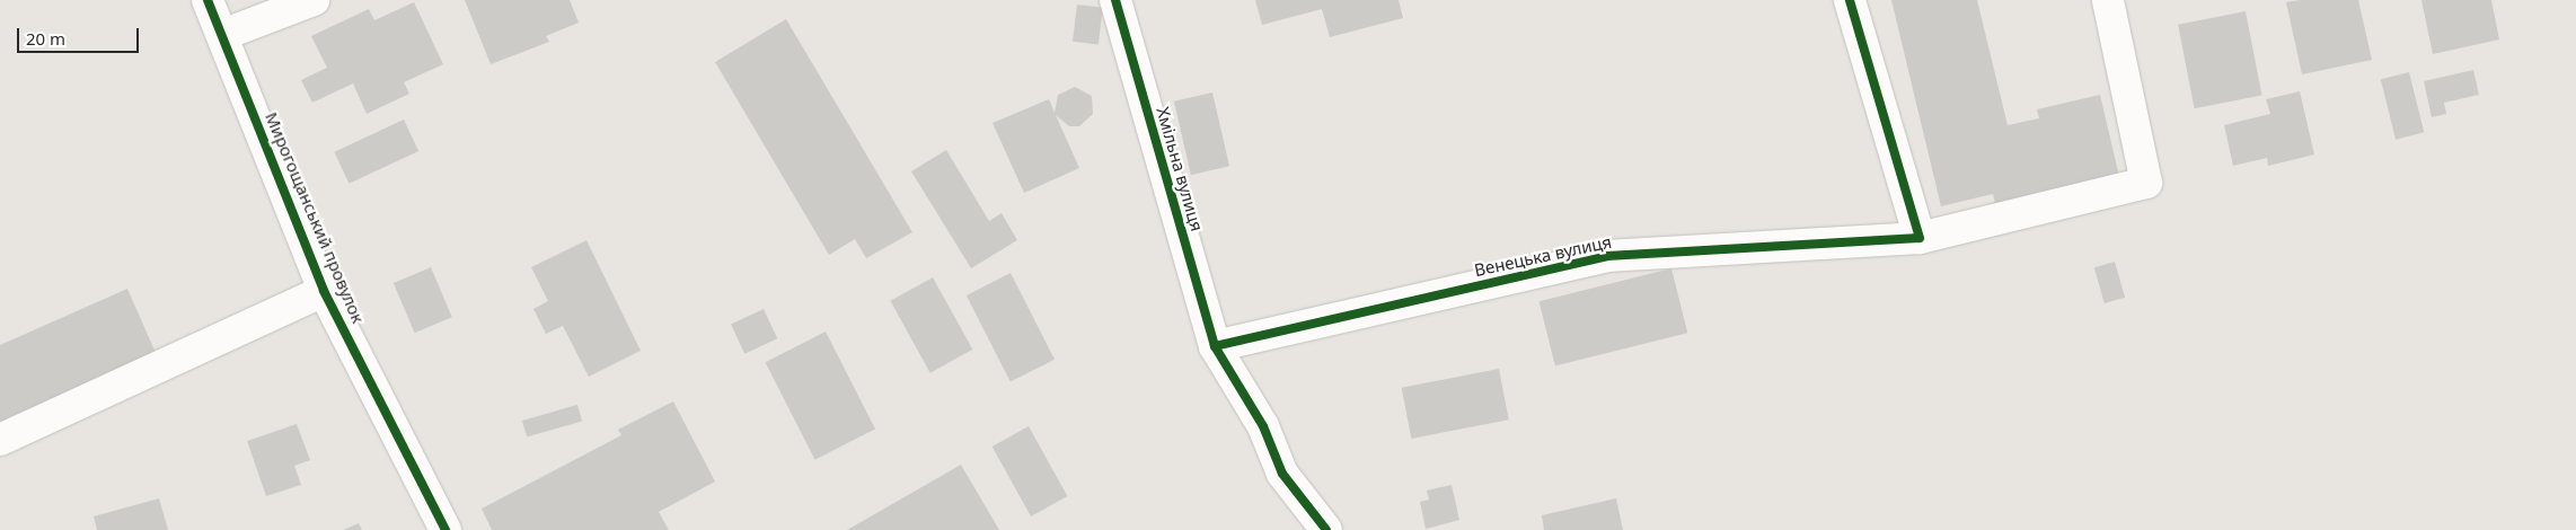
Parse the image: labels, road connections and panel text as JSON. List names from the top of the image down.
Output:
{
  "streets": {
    "street": ["Хмільна вулиця", "Мирогощанський провулок", "Венецька вулиця"]
  },
  "crossings": [
    ["Хмільна вулиця", "Венецька вулиця"]
  ],
  "scale_bar": "20 m"
}
